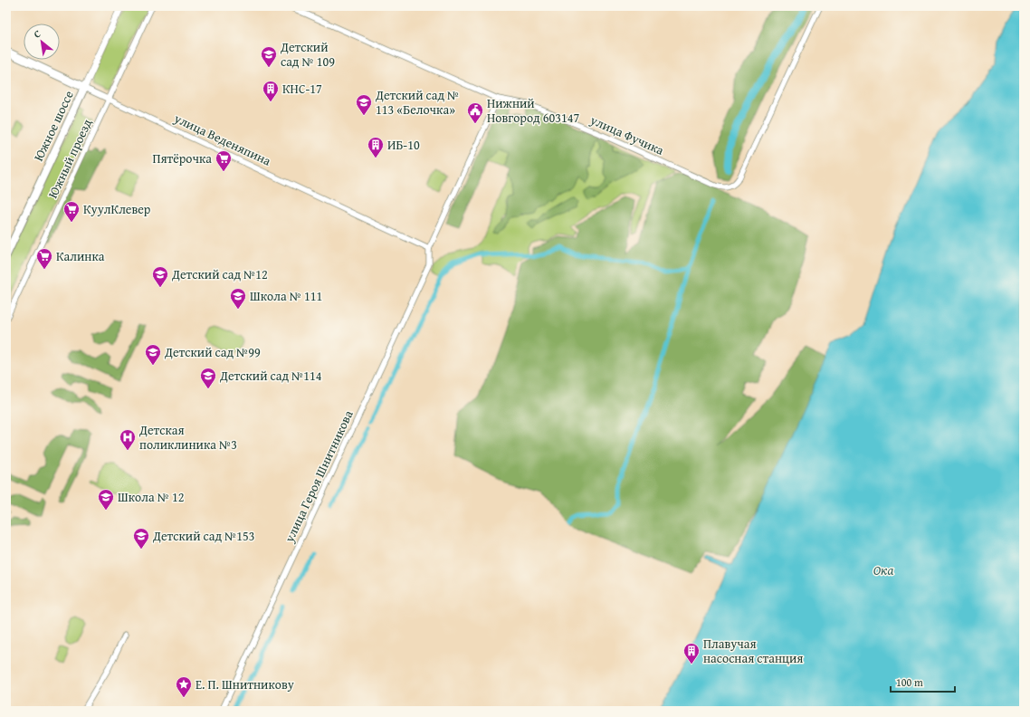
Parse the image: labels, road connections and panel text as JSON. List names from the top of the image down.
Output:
{
  "streets": {
    "main road": ["Южное шоссе", "улица Веденяпина"],
    "street": ["улица Фучика", "Южный проезд", "улица Героя Шнитникова"]
  },
  "crossings": [
    ["Южное шоссе", "улица Веденяпина"],
    ["улица Веденяпина", "Южный проезд"],
    ["улица Веденяпина", "улица Героя Шнитникова"]
  ],
  "water": ["Ока"],
  "places": {
    "school or university": [
      "Детский сад № 109",
      "Детский сад № 113 «Белочка»",
      "Детский сад №12",
      "Школа № 111",
      "Детский сад №99",
      "Детский сад №114",
      "Школа № 12",
      "Детский сад №153"
    ],
    "building": ["КНС-17", "ИБ-10", "Плавучая насосная станция"],
    "public building": ["Нижний Новгород 603147"],
    "supermarket": ["Пятёрочка", "КуулКлевер", "Калинка"],
    "hospital": ["Детская поликлиника №3"],
    "place": ["Е. П. Шнитникову"]
  },
  "scale_bar": "100 m",
  "north": "top left"
}
